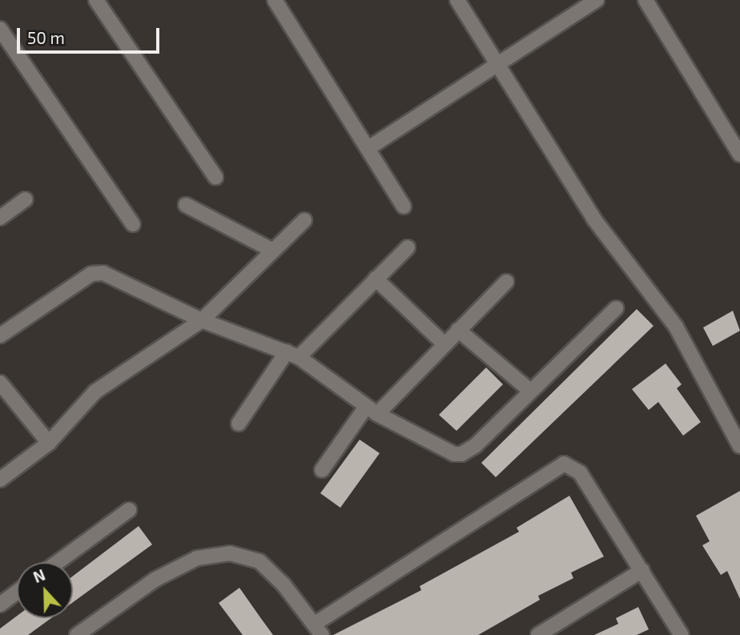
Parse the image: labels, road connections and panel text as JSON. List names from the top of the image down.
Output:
{
  "scale_bar": "50 m",
  "north": "top"
}
